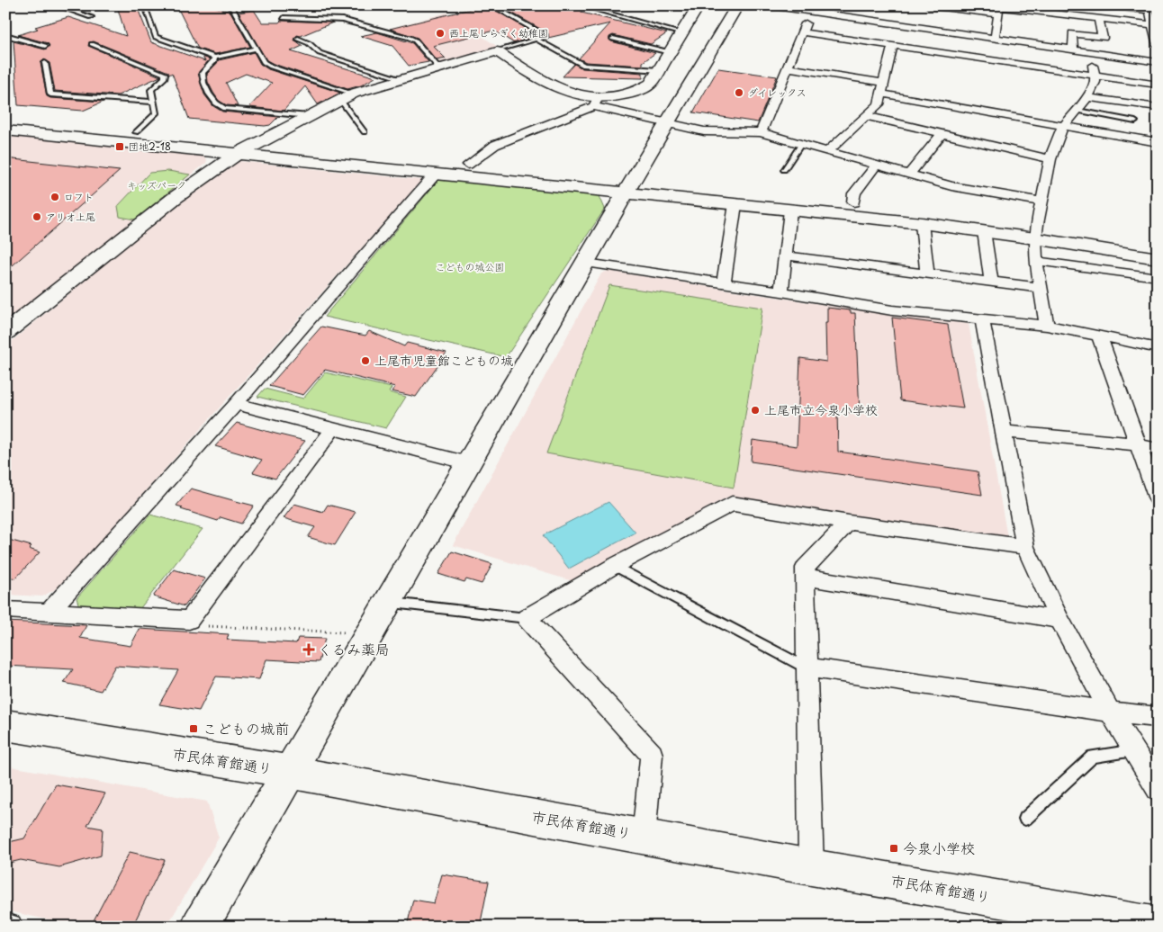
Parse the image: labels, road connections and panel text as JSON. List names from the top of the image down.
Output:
{
  "streets": {
    "street": ["市民体育館通り"]
  },
  "parks": ["キッズパーク", "こどもの城公園"],
  "places": {
    "other": [
      "西上尾しらぎく幼稚園",
      "ダイレックス",
      "ロフト",
      "アリオ上尾",
      "上尾市児童館こどもの城",
      "上尾市立今泉小学校"
    ],
    "transit": ["団地2-18", "こどもの城前", "今泉小学校"],
    "health": ["くるみ薬局"]
  }
}
